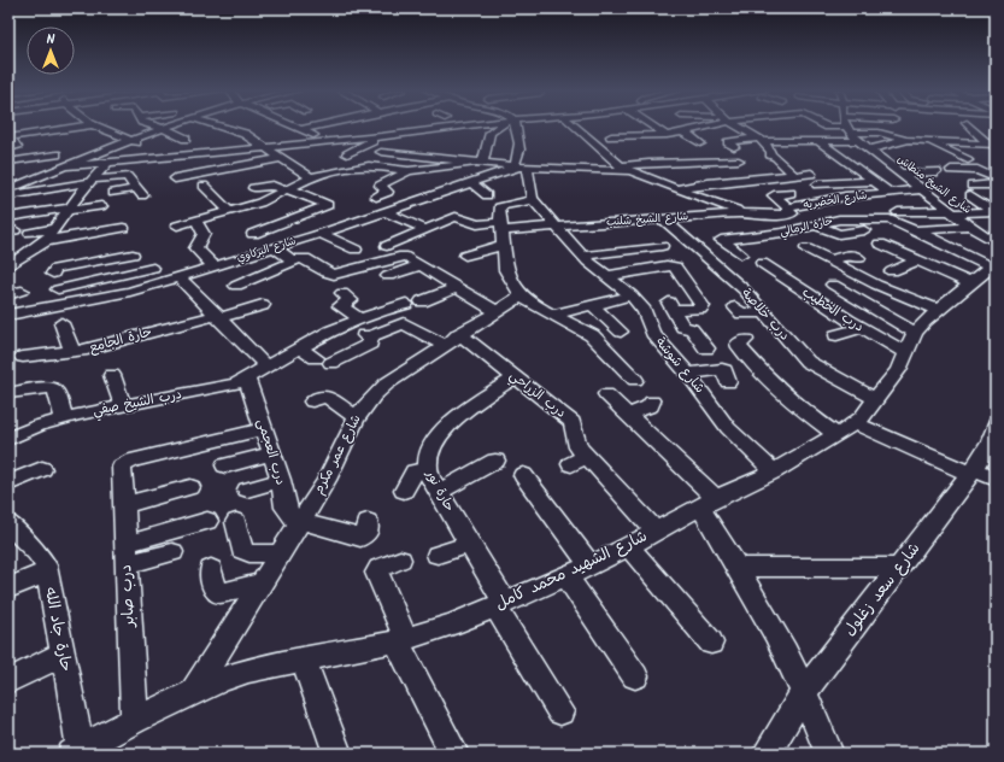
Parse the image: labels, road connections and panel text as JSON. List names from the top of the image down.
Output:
{
  "streets": {
    "street": [
      "شارع الشيخ منطاش",
      "شارع الخضريه",
      "شارع الشيخ شلنب",
      "حارة الرمالي",
      "شارع البركاوي",
      "درب الخطيب",
      "درب خلاصة",
      "حارة الجامع",
      "شارع شوشة",
      "درب الزراحي",
      "درب الشيخ صفي",
      "درب العجمى",
      "شارع عمر مكرم",
      "حارة نور",
      "شارع الشهيد محمد كامل",
      "شارع سعد زغلول",
      "درب صابر",
      "حارة جاد الله"
    ]
  },
  "crossings": [
    ["شارع الشيخ منطاش", "شارع الخضريه"],
    ["شارع الخضريه", "شارع الشيخ شلنب"],
    ["شارع الخضريه", "حارة الرمالي"],
    ["شارع الشيخ شلنب", "درب خلاصة"],
    ["شارع الشيخ شلنب", "شارع شوشة"],
    ["درب الخطيب", "شارع الشهيد محمد كامل"],
    ["درب خلاصة", "شارع الشهيد محمد كامل"],
    ["شارع شوشة", "شارع الشهيد محمد كامل"],
    ["درب الزراحي", "شارع عمر مكرم"],
    ["درب الزراحي", "حارة نور"],
    ["درب الزراحي", "شارع الشهيد محمد كامل"],
    ["درب الشيخ صفي", "درب العجمى"],
    ["درب العجمى", "شارع عمر مكرم"],
    ["درب العجمى", "درب صابر"],
    ["شارع عمر مكرم", "شارع الشهيد محمد كامل"],
    ["حارة نور", "شارع الشهيد محمد كامل"],
    ["شارع الشهيد محمد كامل", "درب صابر"],
    ["شارع الشهيد محمد كامل", "حارة جاد الله"]
  ],
  "north": "top"
}
